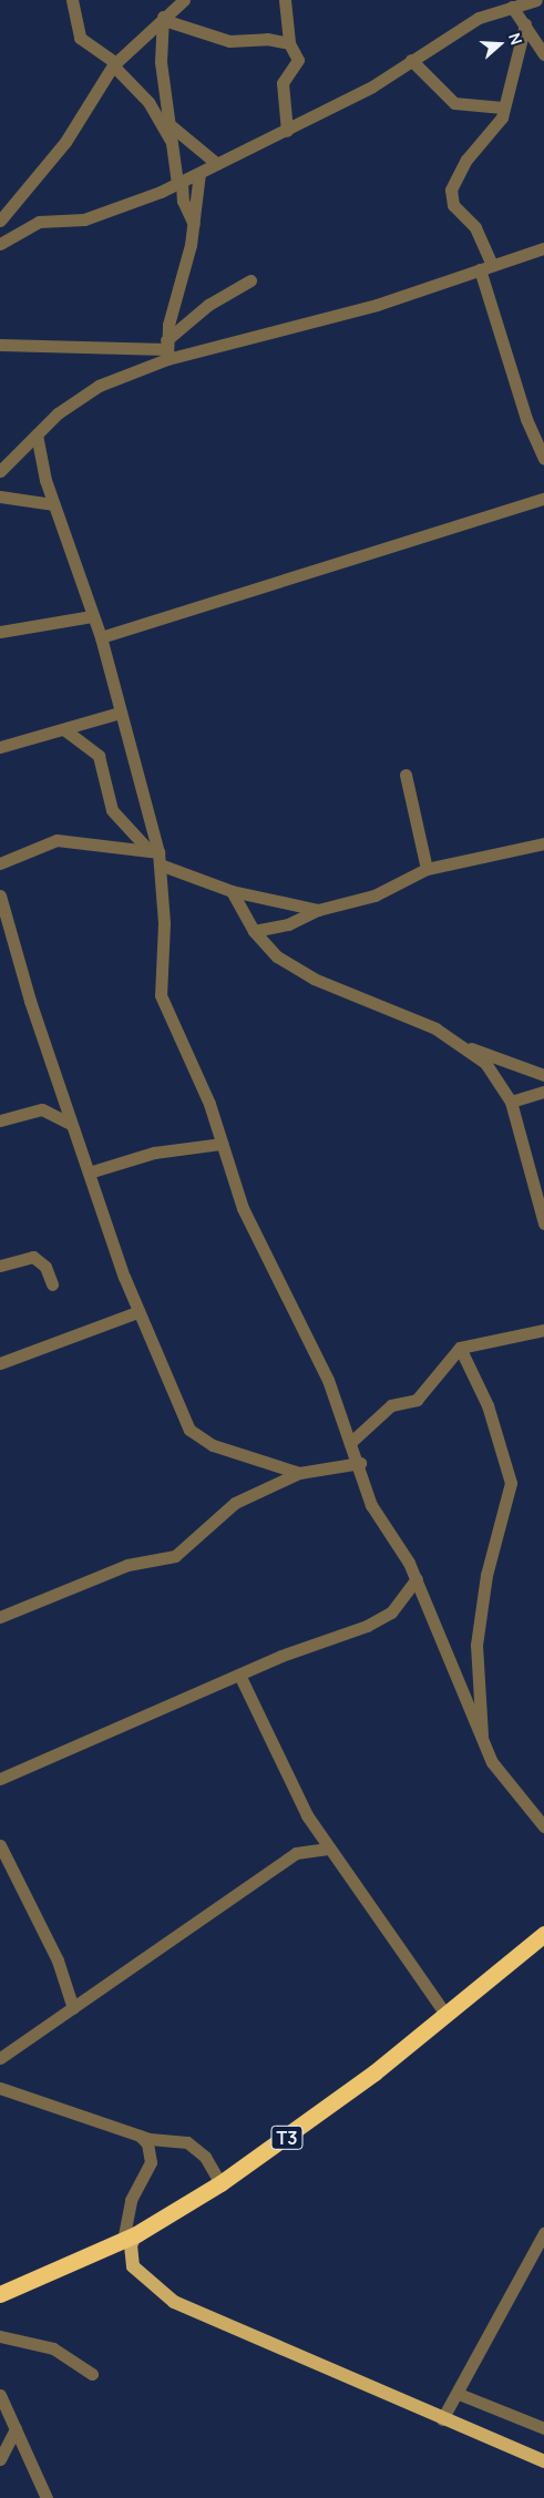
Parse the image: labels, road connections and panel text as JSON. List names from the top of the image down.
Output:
{
  "streets": {
    "highway": ["T3"]
  },
  "north": "right"
}
